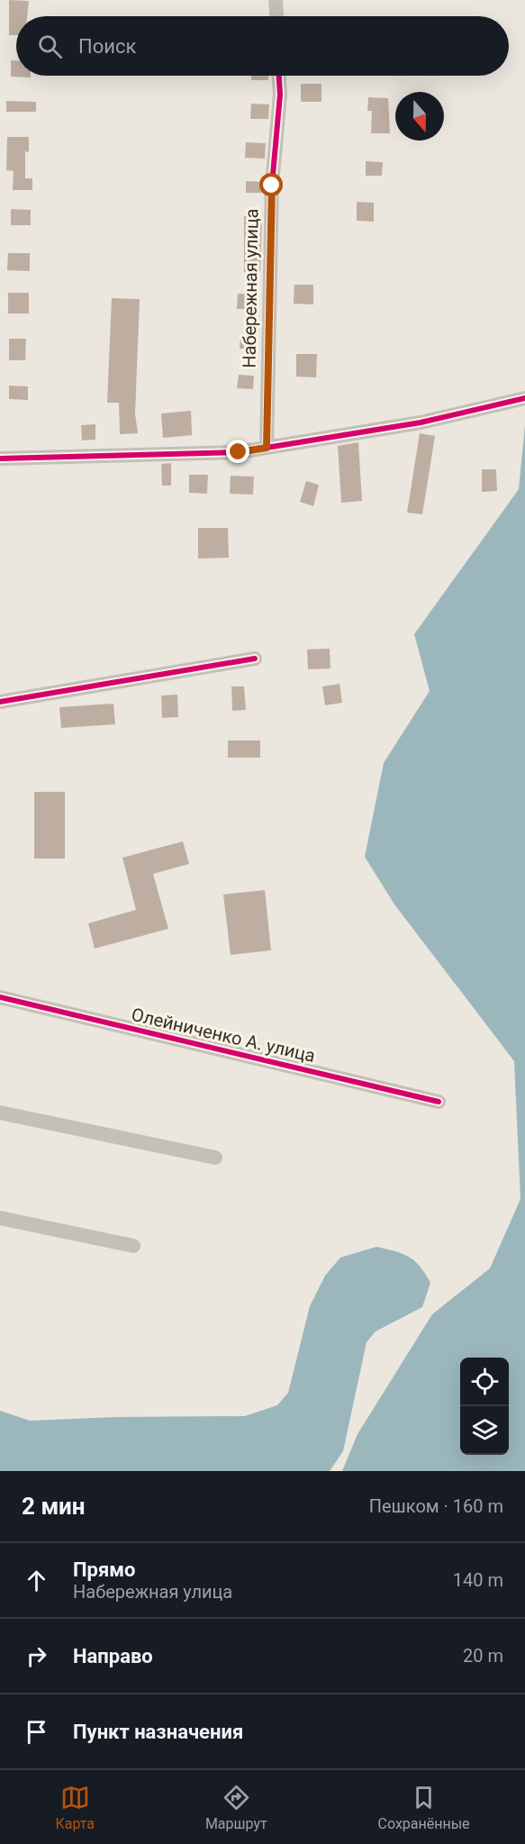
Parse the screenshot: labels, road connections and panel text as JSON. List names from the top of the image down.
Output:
{
  "streets": {
    "street": ["Набережная улица", "Олейниченко А. улица"]
  },
  "north": "bottom",
  "page": {
    "search": "Поиск",
    "heading": ["2 мин", "Пешком · 160 m"],
    "list": [
      ["Прямо", "Набережная улица", "140 m"],
      ["Направо", "20 m"],
      "Пункт назначения"
    ],
    "nav": ["Карта", "Маршрут", "Сохранённые"]
  }
}
